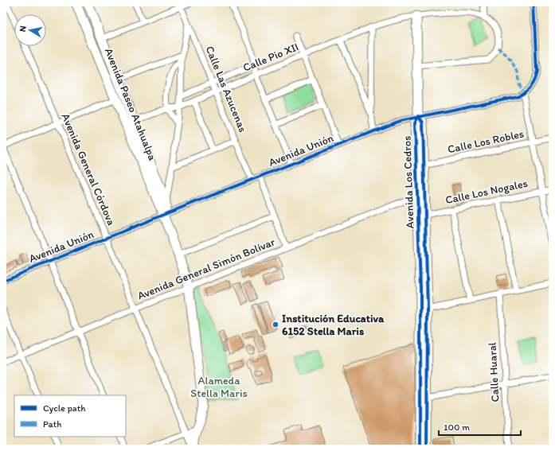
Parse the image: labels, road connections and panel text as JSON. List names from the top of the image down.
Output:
{
  "streets": {
    "street": [
      "Calle Pio XII",
      "Calle Las Azucenas",
      "Avenida Paseo Atahualpa",
      "Calle Los Robles",
      "Avenida Unión",
      "Avenida General Córdova",
      "Avenida Los Cedros",
      "Calle Los Nogales",
      "Avenida General Simón Bolívar",
      "Calle Huaral"
    ]
  },
  "crossings": [
    ["Calle Pio XII", "Calle Las Azucenas"],
    ["Calle Pio XII", "Avenida Paseo Atahualpa"],
    ["Calle Pio XII", "Avenida Los Cedros"],
    ["Calle Las Azucenas", "Avenida Unión"],
    ["Avenida Paseo Atahualpa", "Avenida Unión"],
    ["Avenida Paseo Atahualpa", "Avenida General Córdova"],
    ["Avenida Paseo Atahualpa", "Avenida General Simón Bolívar"],
    ["Calle Los Robles", "Avenida Los Cedros"],
    ["Avenida Unión", "Avenida General Córdova"],
    ["Avenida Unión", "Avenida Los Cedros"],
    ["Avenida General Córdova", "Avenida General Simón Bolívar"],
    ["Avenida Los Cedros", "Calle Los Nogales"],
    ["Avenida Los Cedros", "Avenida General Simón Bolívar"]
  ],
  "parks": ["Alameda Stella Maris"],
  "places": ["Institución Educativa 6152 Stella Maris"],
  "legend": ["Cycle path", "Path"],
  "scale_bar": "100 m",
  "north": "left"
}
